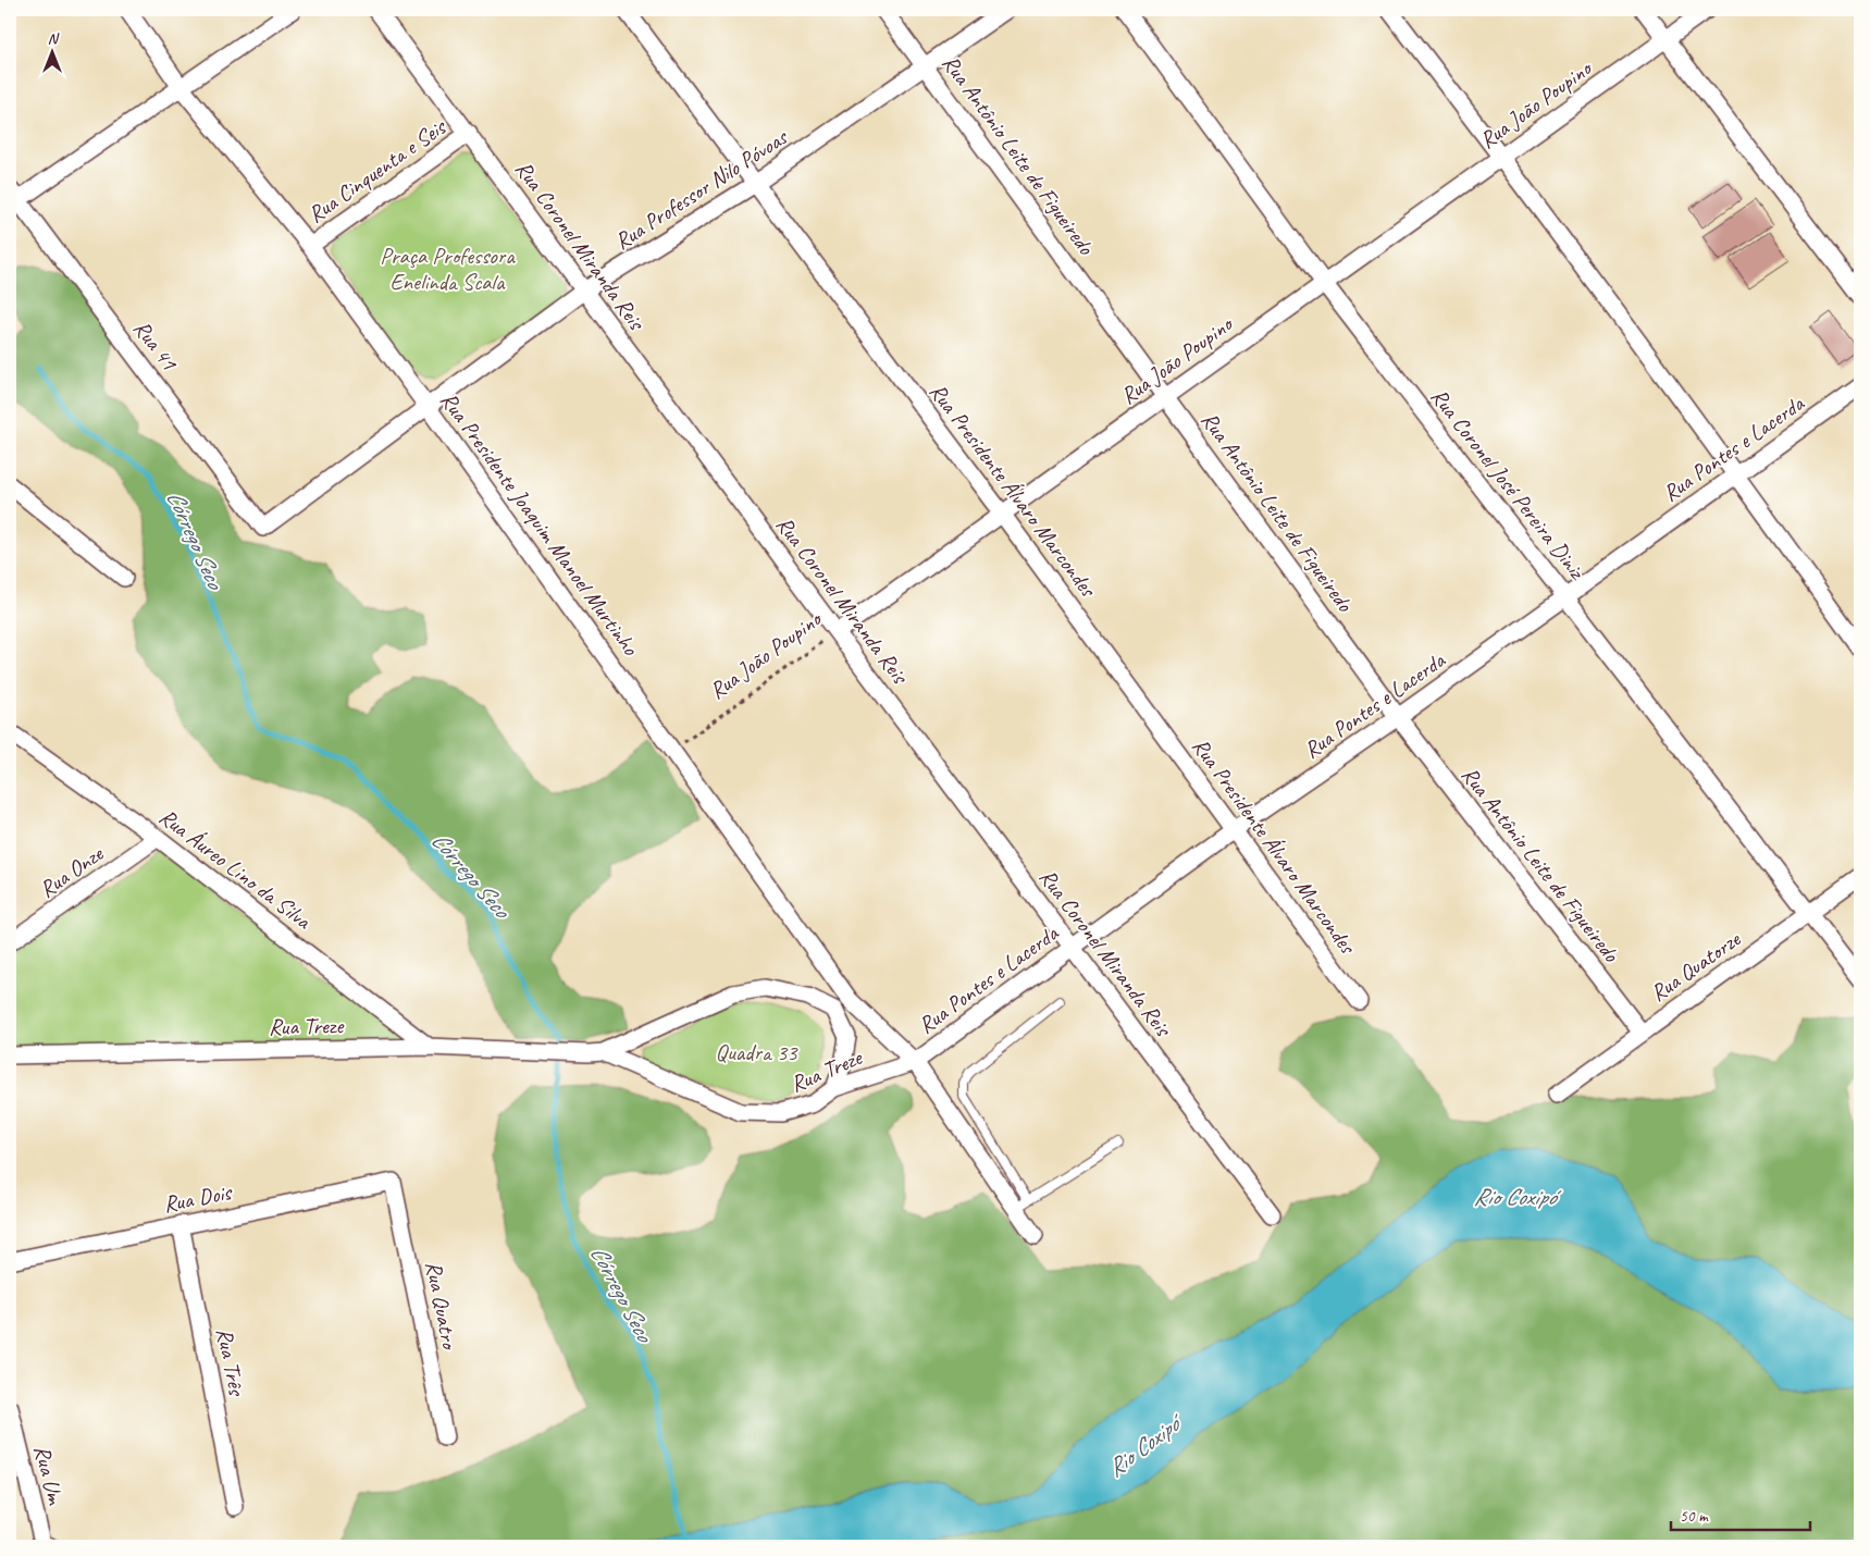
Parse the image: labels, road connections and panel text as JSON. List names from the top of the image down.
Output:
{
  "streets": {
    "street": [
      "Rua João Poupino",
      "Rua Antônio Leite de Figueiredo",
      "Rua Cinquenta e Seis",
      "Rua Professor Nilo Póvoas",
      "Rua Coronel Miranda Reis",
      "Rua 41",
      "Rua Pontes e Lacerda",
      "Rua Coronel José Pereira Diniz",
      "Rua Presidente Álvaro Marcondes",
      "Rua Presidente Joaquim Manoel Murtinho",
      "Rua Áureo Lino da Silva",
      "Rua Onze",
      "Rua Quatorze",
      "Rua Treze",
      "Rua Dois",
      "Rua Quatro",
      "Rua Três",
      "Rua Um"
    ]
  },
  "crossings": [
    ["Rua João Poupino", "Rua Antônio Leite de Figueiredo"],
    ["Rua João Poupino", "Rua Coronel Miranda Reis"],
    ["Rua João Poupino", "Rua Coronel José Pereira Diniz"],
    ["Rua João Poupino", "Rua Presidente Álvaro Marcondes"],
    ["Rua João Poupino", "Rua Presidente Joaquim Manoel Murtinho"],
    ["Rua Antônio Leite de Figueiredo", "Rua Professor Nilo Póvoas"],
    ["Rua Antônio Leite de Figueiredo", "Rua Pontes e Lacerda"],
    ["Rua Antônio Leite de Figueiredo", "Rua Quatorze"],
    ["Rua Cinquenta e Seis", "Rua Coronel Miranda Reis"],
    ["Rua Cinquenta e Seis", "Rua Presidente Joaquim Manoel Murtinho"],
    ["Rua Professor Nilo Póvoas", "Rua Coronel Miranda Reis"],
    ["Rua Professor Nilo Póvoas", "Rua 41"],
    ["Rua Professor Nilo Póvoas", "Rua Presidente Álvaro Marcondes"],
    ["Rua Professor Nilo Póvoas", "Rua Presidente Joaquim Manoel Murtinho"],
    ["Rua Coronel Miranda Reis", "Rua Pontes e Lacerda"],
    ["Rua Pontes e Lacerda", "Rua Coronel José Pereira Diniz"],
    ["Rua Pontes e Lacerda", "Rua Presidente Álvaro Marcondes"],
    ["Rua Pontes e Lacerda", "Rua Presidente Joaquim Manoel Murtinho"],
    ["Rua Pontes e Lacerda", "Rua Treze"],
    ["Rua Coronel José Pereira Diniz", "Rua Quatorze"],
    ["Rua Presidente Joaquim Manoel Murtinho", "Rua Treze"],
    ["Rua Áureo Lino da Silva", "Rua Onze"],
    ["Rua Áureo Lino da Silva", "Rua Treze"],
    ["Rua Dois", "Rua Quatro"],
    ["Rua Dois", "Rua Três"]
  ],
  "water": ["Córrego Seco", "Rio Coxipó"],
  "parks": ["Praça Professora Enelinda Scala", "Quadra 33"],
  "scale_bar": "50 m",
  "north": "top"
}
